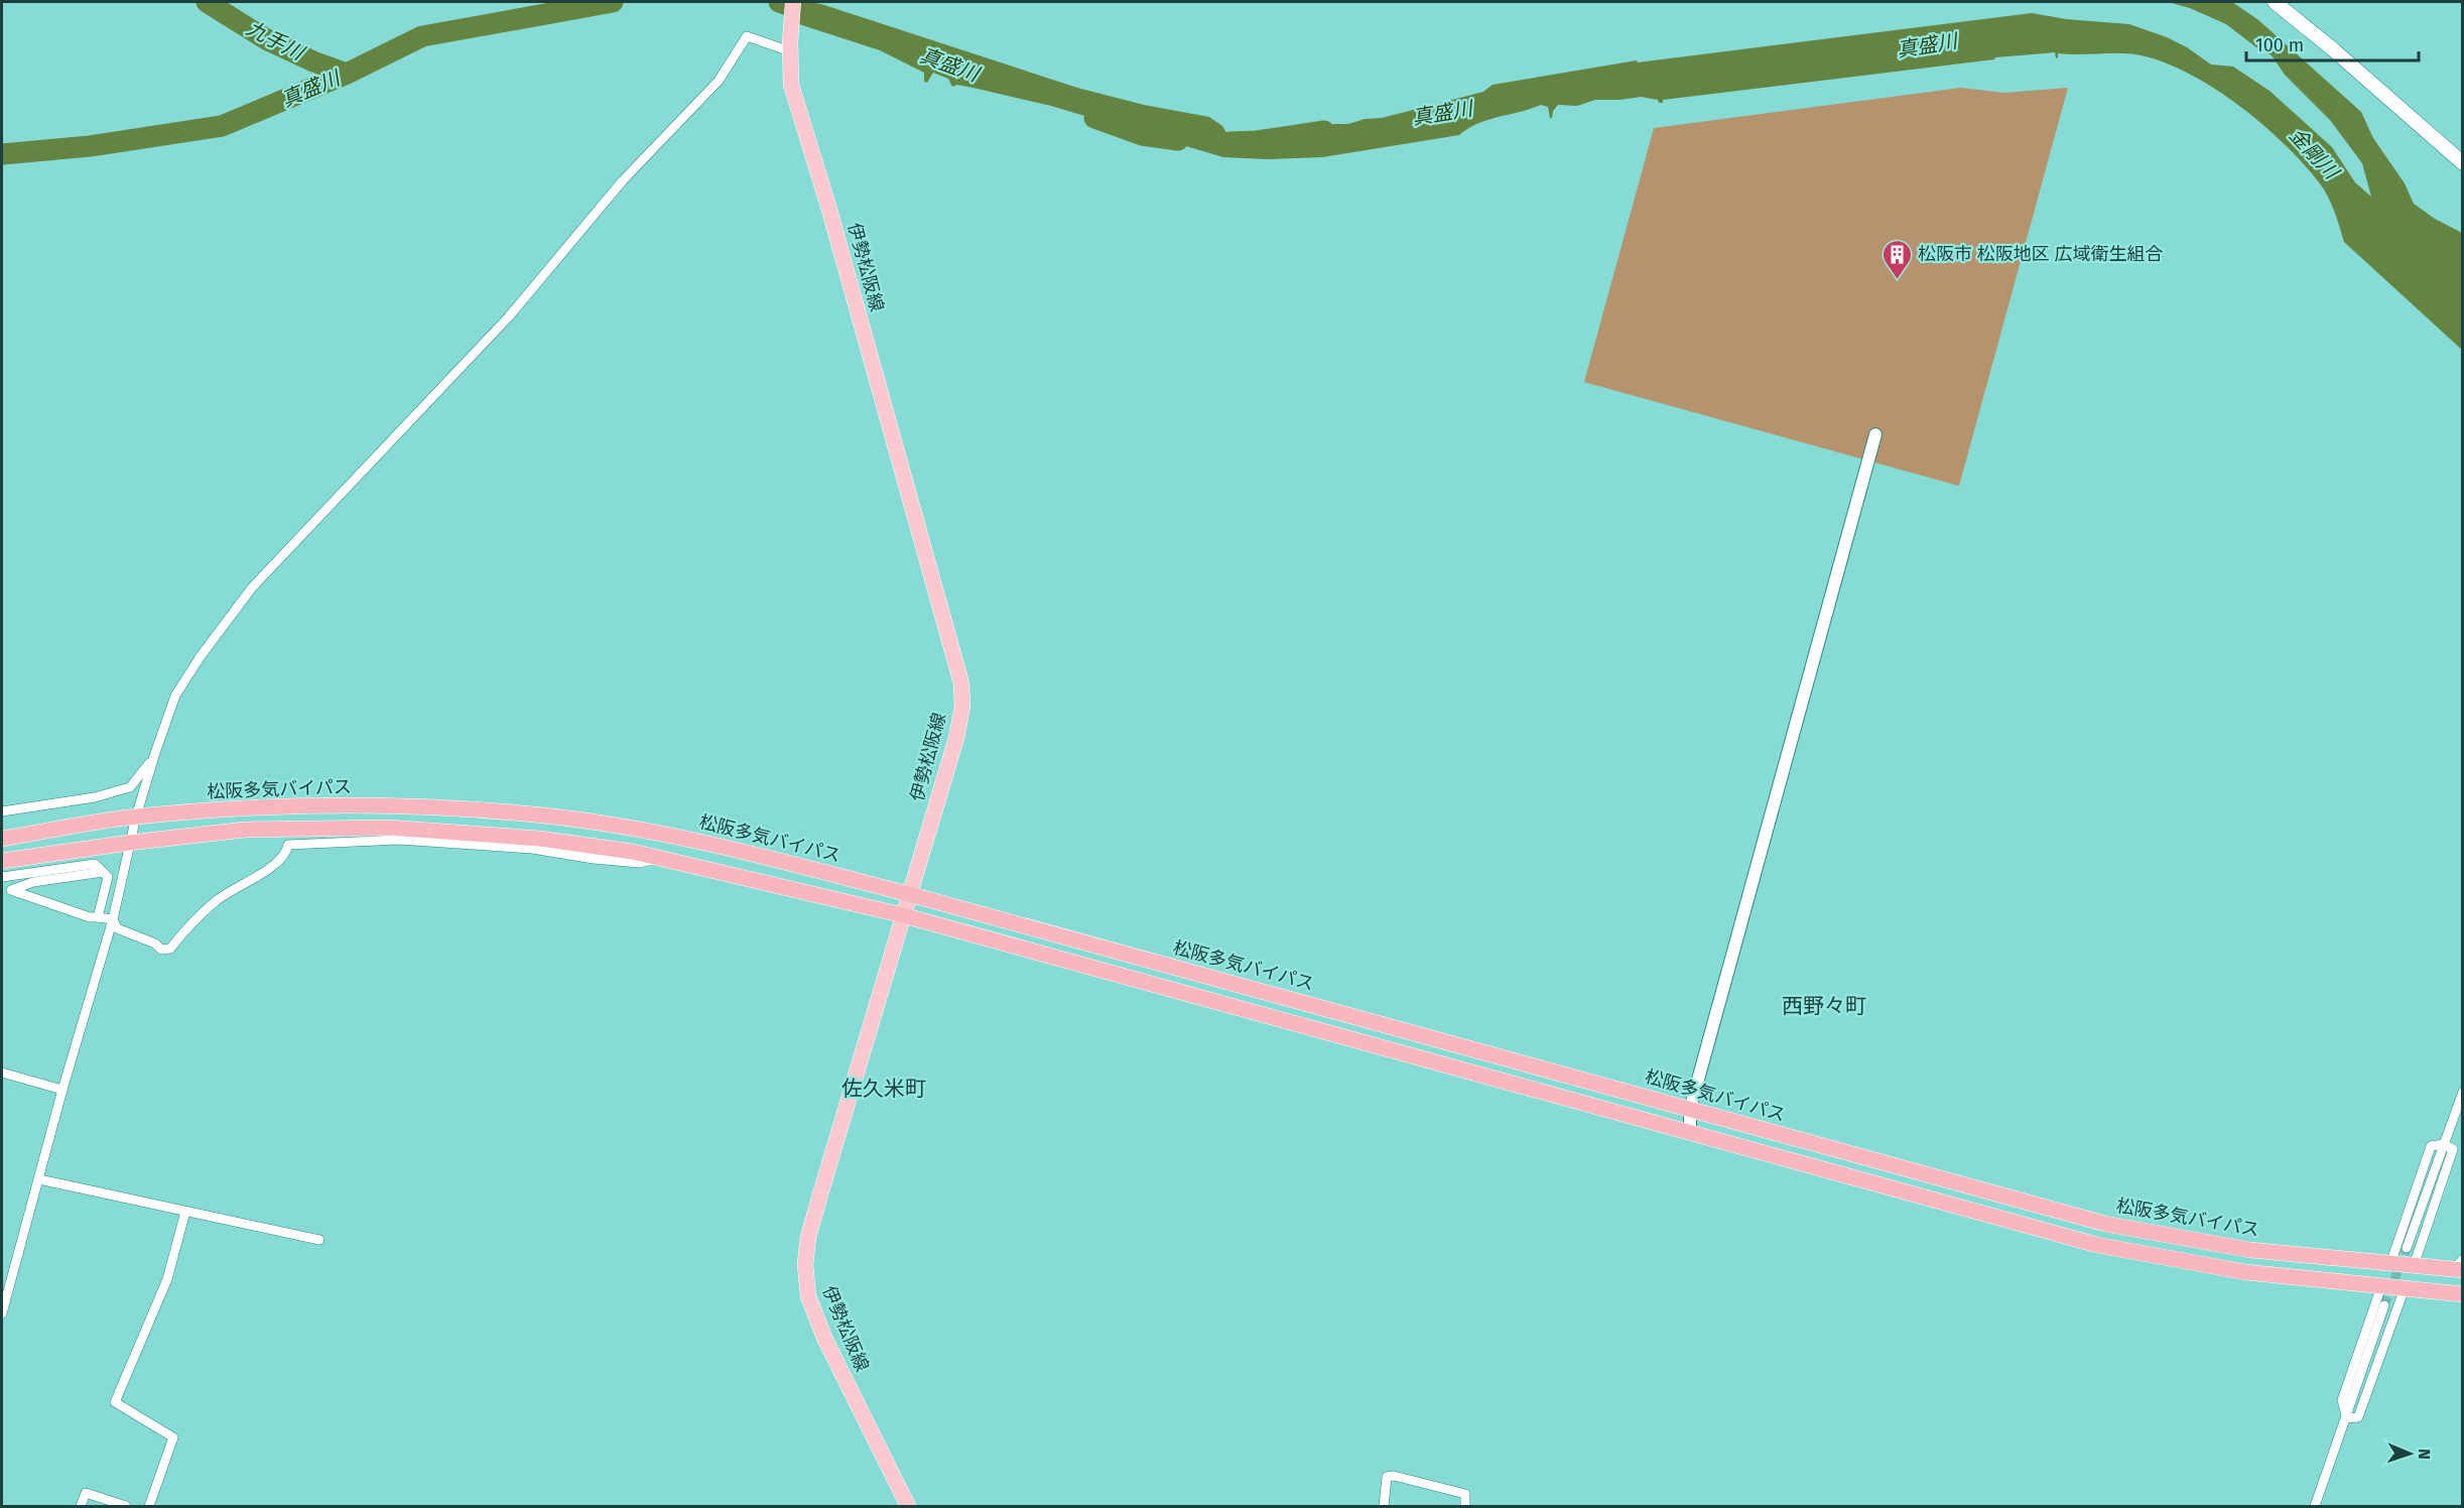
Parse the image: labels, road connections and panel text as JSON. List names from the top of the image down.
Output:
{
  "streets": {
    "highway": ["松阪多気バイパス"],
    "main road": ["伊勢松阪線"]
  },
  "crossings": [
    ["伊勢松阪線", "松阪多気バイパス"]
  ],
  "districts": ["西野々町", "佐久米町"],
  "water": ["九手川", "真盛川", "金剛川"],
  "places": {
    "building": ["松阪市 松阪地区 広域衛生組合"]
  },
  "scale_bar": "100 m",
  "north": "right"
}
